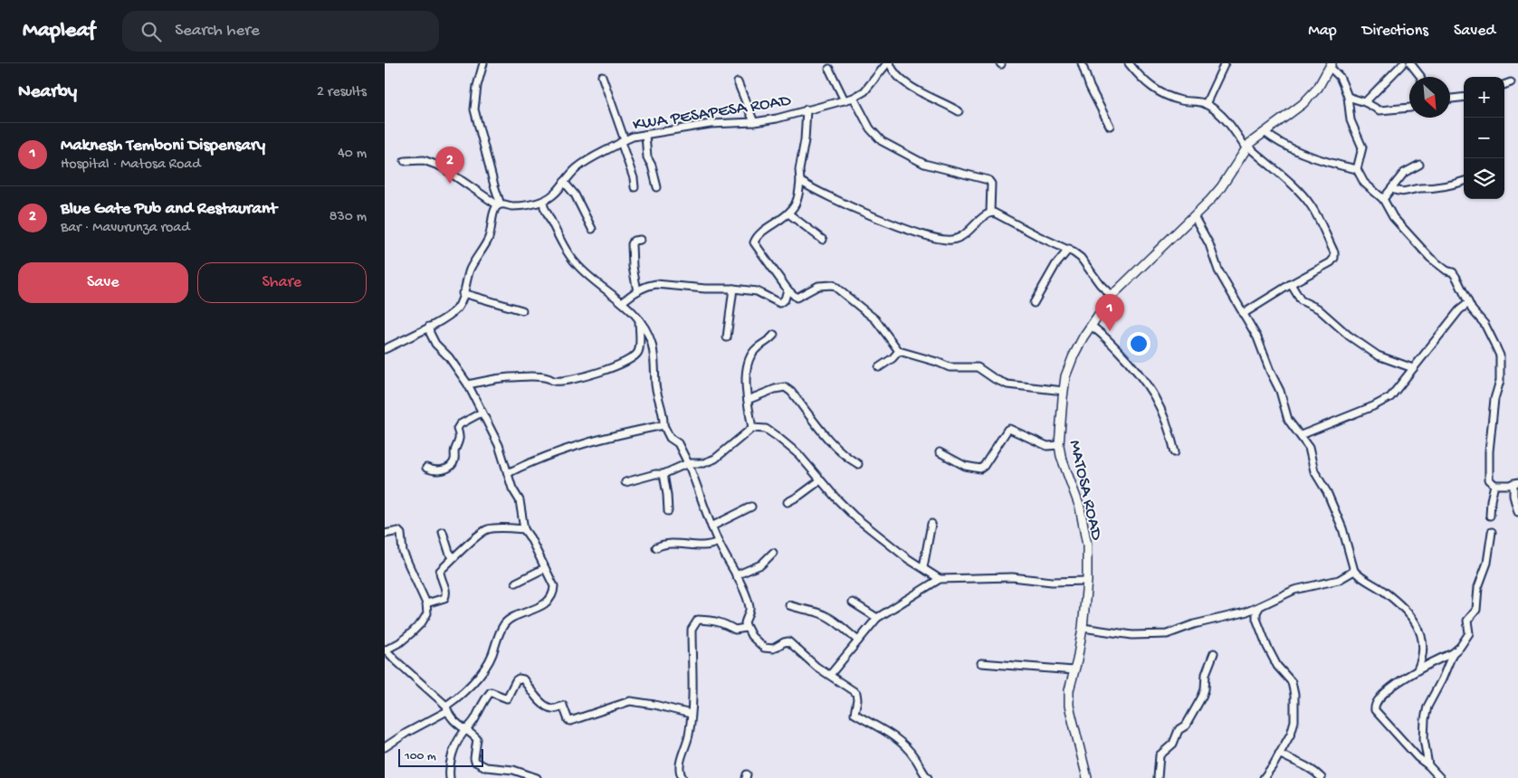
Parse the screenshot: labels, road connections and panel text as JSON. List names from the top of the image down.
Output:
{
  "streets": {
    "street": ["KWA PESAPESA ROAD", "MATOSA ROAD"]
  },
  "scale_bar": "100 m",
  "north": "bottom right",
  "page": {
    "header": "Mapleaf",
    "search": "Search here",
    "nav": ["Map", "Directions", "Saved"],
    "heading": ["Nearby", "2 results"],
    "map_buttons": ["+", "−"],
    "list": [
      {
        "mark": "1",
        "name": "Maknesh Temboni Dispensary",
        "note": "Hospital · Matosa Road",
        "value": "40 m"
      },
      {
        "mark": "2",
        "name": "Blue Gate Pub and Restaurant",
        "note": "Bar · Mavurunza road",
        "value": "830 m"
      }
    ],
    "pins": ["2", "1"],
    "buttons": ["Save", "Share"],
    "scale": "100 m"
  }
}
